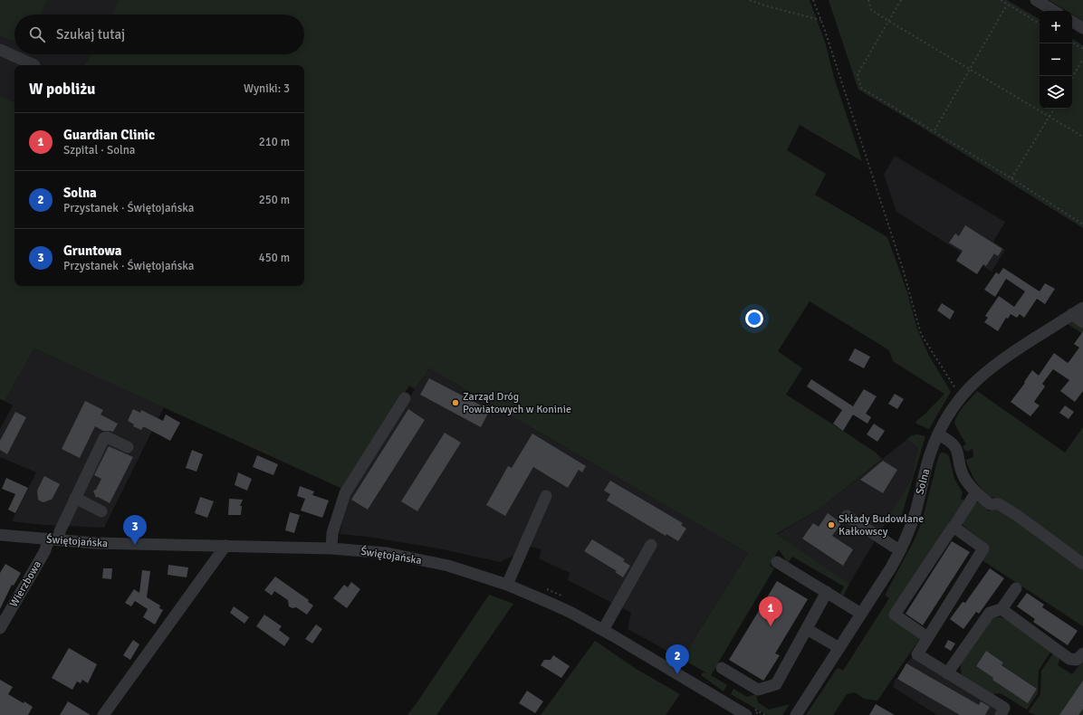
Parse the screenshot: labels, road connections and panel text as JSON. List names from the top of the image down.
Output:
{
  "streets": {
    "street": ["Solna", "Świętojańska", "Wierzbowa"]
  },
  "crossings": [
    ["Świętojańska", "Wierzbowa"]
  ],
  "places": ["Zarząd Dróg Powiatowych w Koninie", "Składy Budowlane Kałkowscy"],
  "page": {
    "map_buttons": ["+", "−"],
    "search": "Szukaj tutaj",
    "heading": ["W pobliżu", "Wyniki: 3"],
    "list": [
      {
        "mark": "1",
        "name": "Guardian Clinic",
        "note": "Szpital · Solna",
        "value": "210 m"
      },
      {
        "mark": "2",
        "name": "Solna",
        "note": "Przystanek · Świętojańska",
        "value": "250 m"
      },
      {
        "mark": "3",
        "name": "Gruntowa",
        "note": "Przystanek · Świętojańska",
        "value": "450 m"
      }
    ],
    "pins": ["3", "1", "2"]
  }
}
